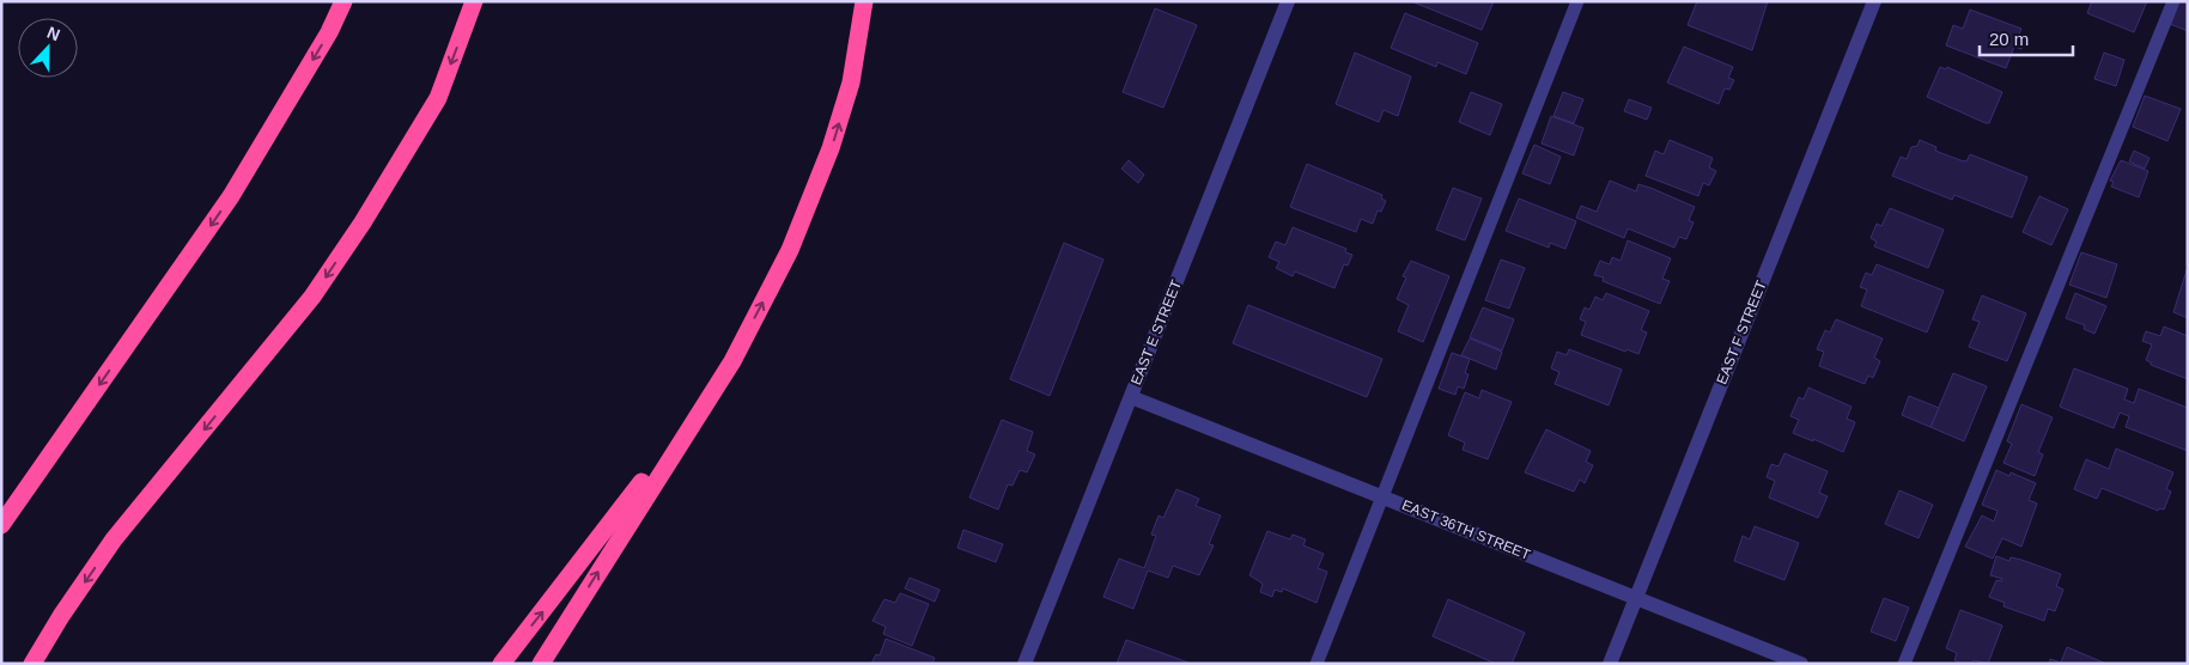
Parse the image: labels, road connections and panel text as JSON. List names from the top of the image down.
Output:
{
  "streets": {
    "street": ["EAST E STREET", "EAST F STREET", "EAST 36TH STREET"]
  },
  "crossings": [
    ["EAST E STREET", "EAST 36TH STREET"],
    ["EAST F STREET", "EAST 36TH STREET"]
  ],
  "scale_bar": "20 m",
  "north": "top"
}
